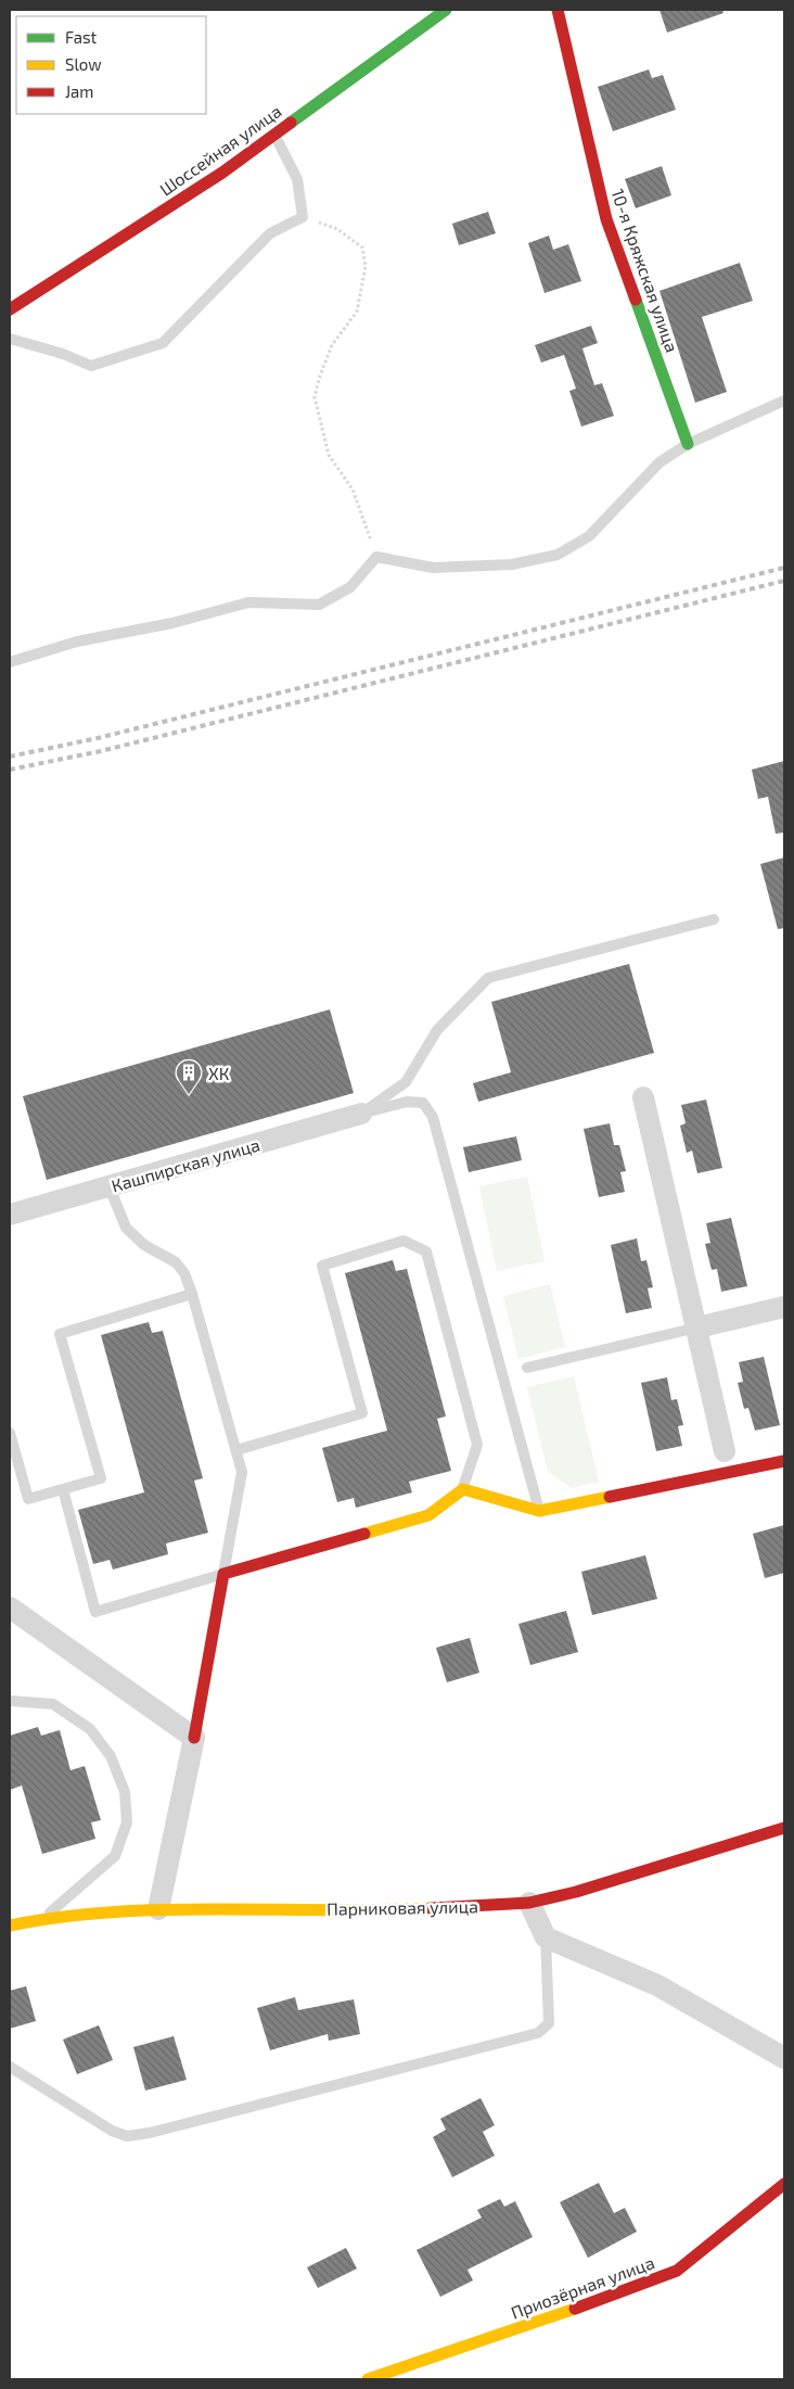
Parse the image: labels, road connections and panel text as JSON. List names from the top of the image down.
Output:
{
  "streets": {
    "street": [
      "Шоссейная улица",
      "10-я Кряжская улица",
      "Кашпирская улица",
      "Парниковая улица",
      "Приозёрная улица"
    ]
  },
  "places": {
    "building": ["ХК"]
  },
  "legend": ["Fast", "Slow", "Jam"]
}
